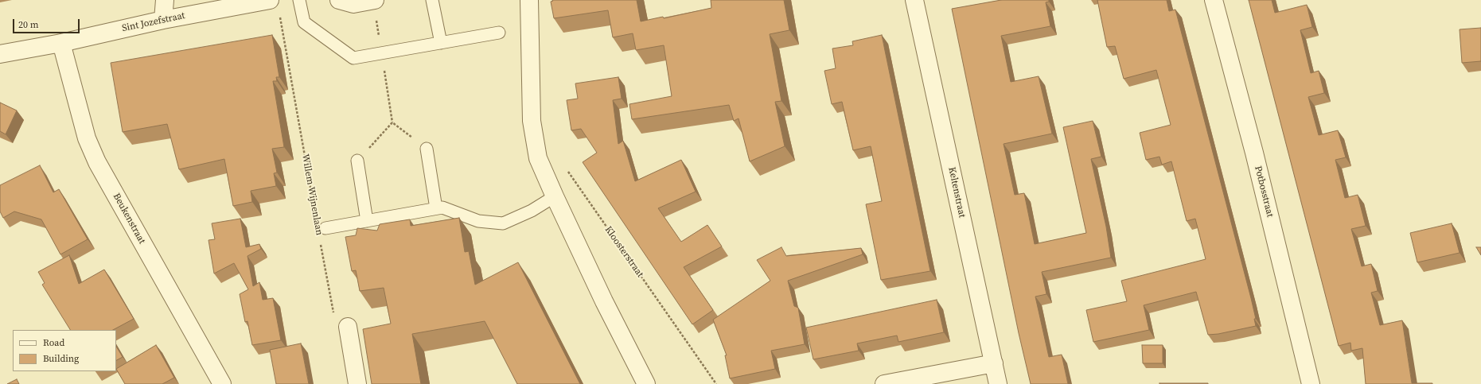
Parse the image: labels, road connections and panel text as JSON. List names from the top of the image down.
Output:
{
  "streets": {
    "street": [
      "Sint Jozefstraat",
      "Potbosstraat",
      "Keltenstraat",
      "Beukenstraat"
    ],
    "path": ["Willem Wijnenlaan", "Kloosterstraat"]
  },
  "crossings": [
    ["Sint Jozefstraat", "Willem Wijnenlaan"],
    ["Sint Jozefstraat", "Beukenstraat"]
  ],
  "legend": ["Road", "Building"],
  "scale_bar": "20 m"
}
